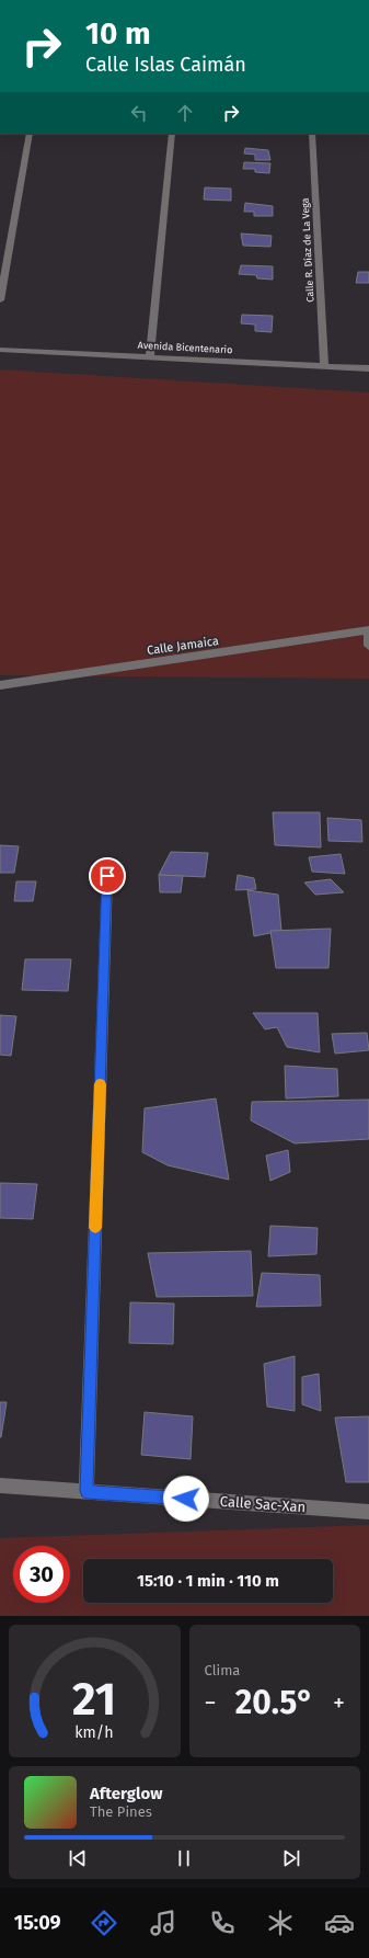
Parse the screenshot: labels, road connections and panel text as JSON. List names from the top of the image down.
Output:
{
  "streets": {
    "street": [
      "Calle R. Díaz de La Vega",
      "Avenida Bicentenario",
      "Calle Jamaica",
      "Calle Sac-Xan"
    ]
  },
  "crossings": [
    ["Calle R. Díaz de La Vega", "Avenida Bicentenario"]
  ],
  "page": {
    "turn": ["10 m", "Calle Islas Caimán"],
    "limit": "30",
    "trip": "15:10 · 1 min · 110 m",
    "tile": "Clima",
    "heat": ["−", "20.5°", "+"],
    "song": ["Afterglow", "The Pines"],
    "tabs": "15:09",
    "gauge": ["21", "km/h"]
  }
}
